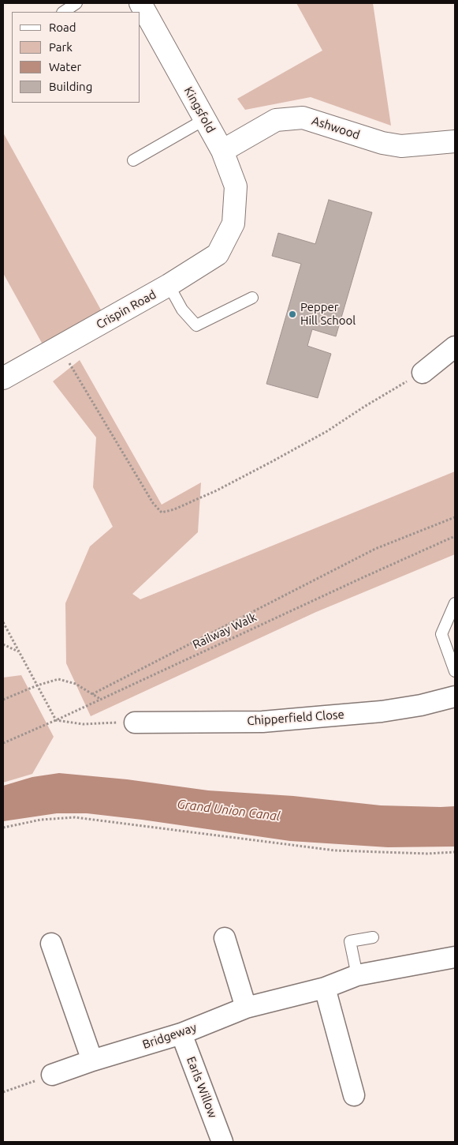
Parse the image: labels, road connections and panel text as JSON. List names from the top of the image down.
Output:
{
  "streets": {
    "street": [
      "Kingsfold",
      "Ashwood",
      "Crispin Road",
      "Chipperfield Close",
      "Bridgeway",
      "Earls Willow"
    ],
    "path": ["Railway Walk"]
  },
  "crossings": [
    ["Kingsfold", "Ashwood"],
    ["Kingsfold", "Crispin Road"],
    ["Bridgeway", "Earls Willow"]
  ],
  "water": ["Grand Union Canal"],
  "places": ["Pepper Hill School"],
  "legend": [
    "Road",
    "Park",
    "Water",
    "Building"
  ]
}
